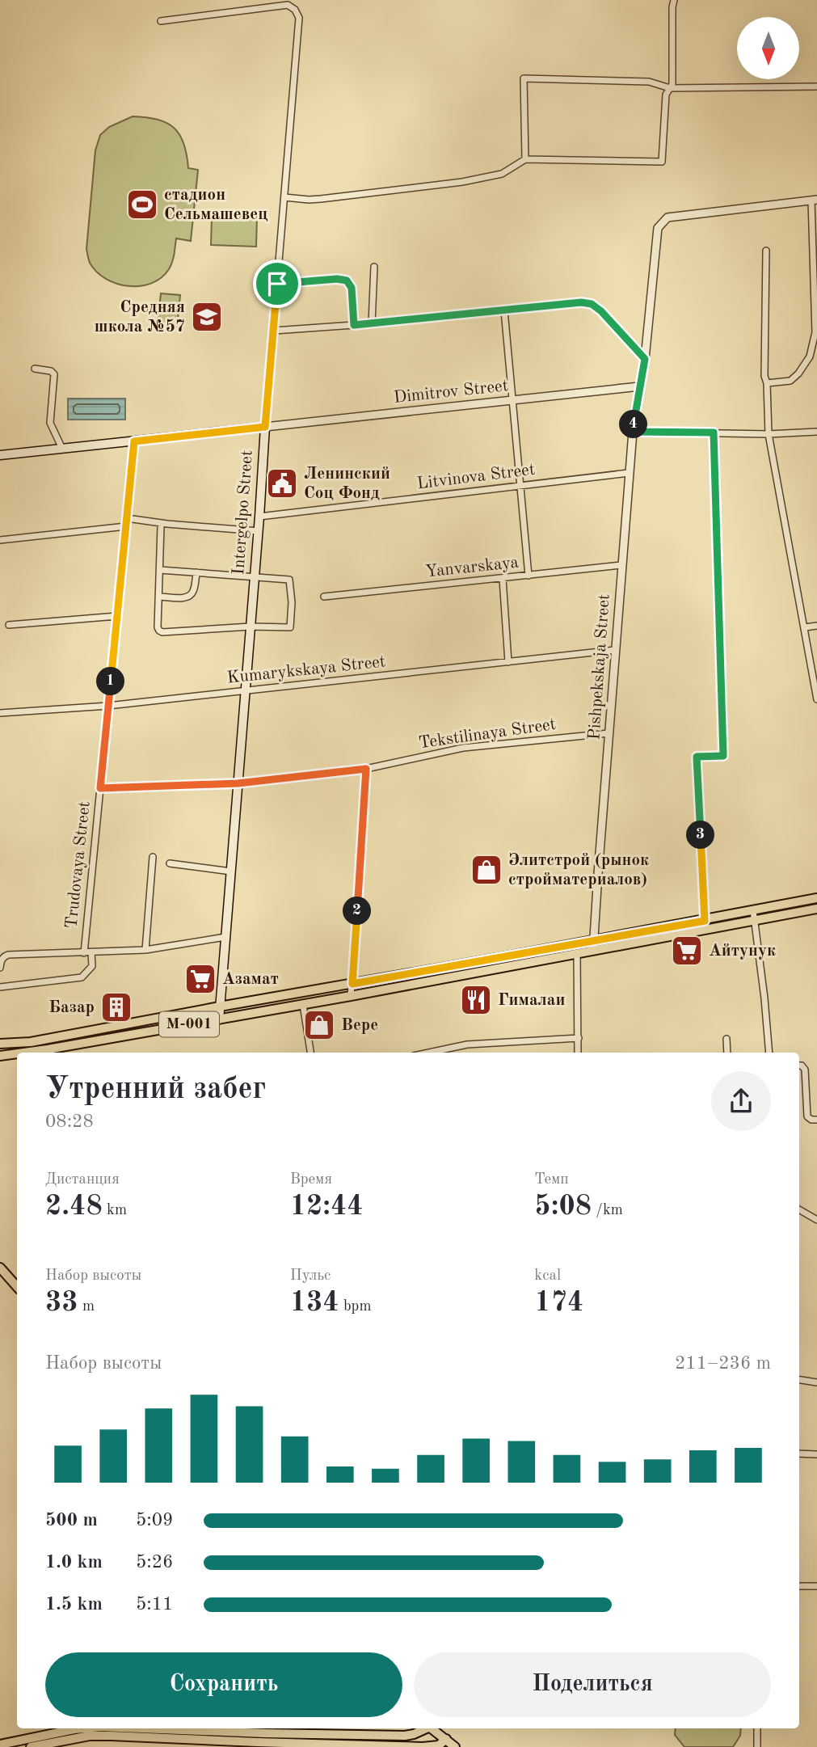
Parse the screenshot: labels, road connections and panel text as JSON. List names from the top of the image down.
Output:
{
  "streets": {
    "main road": ["Intergelpo Street", "M-001"],
    "street": [
      "Dimitrov Street",
      "Litvinova Street",
      "Yanvarskaya",
      "Pishpekskaja Street",
      "Kumarykskaya Street",
      "Tekstilinaya Street",
      "Trudovaya Street"
    ]
  },
  "crossings": [
    ["Dimitrov Street", "Intergelpo Street"],
    ["Dimitrov Street", "Pishpekskaja Street"],
    ["Litvinova Street", "Intergelpo Street"],
    ["Litvinova Street", "Pishpekskaja Street"],
    ["Intergelpo Street", "Kumarykskaya Street"],
    ["Intergelpo Street", "Tekstilinaya Street"],
    ["Intergelpo Street", "M-001"],
    ["Yanvarskaya", "Pishpekskaja Street"],
    ["Pishpekskaja Street", "Kumarykskaya Street"],
    ["Pishpekskaja Street", "Tekstilinaya Street"],
    ["Pishpekskaja Street", "M-001"],
    ["Kumarykskaya Street", "Trudovaya Street"],
    ["Tekstilinaya Street", "Trudovaya Street"]
  ],
  "places": {
    "sports": ["стадион Сельмашевец"],
    "school or university": ["Средняя школа №57"],
    "public building": ["Ленинский Соц Фонд"],
    "shop": ["Элитстрой (рынок стройматериалов)", "Вере"],
    "supermarket": ["Айтунук", "Азамат"],
    "restaurant": ["Гималаи"],
    "building": ["Базар"]
  },
  "north": "bottom",
  "page": {
    "pins": [
      "4",
      "1",
      "3",
      "2"
    ],
    "heading": ["Утренний забег", "08:28"],
    "stats": [
      ["Дистанция", "2.48 km"],
      ["Время", "12:44"],
      ["Темп", "5:08 /km"],
      ["Набор высоты", "33 m"],
      ["Пульс", "134 bpm"],
      ["kcal", "174"]
    ],
    "chart": ["Набор высоты", "211–236 m"],
    "list": [
      {
        "name": "500 m",
        "note": "5:09"
      },
      {
        "name": "1.0 km",
        "note": "5:26"
      },
      {
        "name": "1.5 km",
        "note": "5:11"
      }
    ],
    "buttons": ["Сохранить", "Поделиться"]
  }
}
